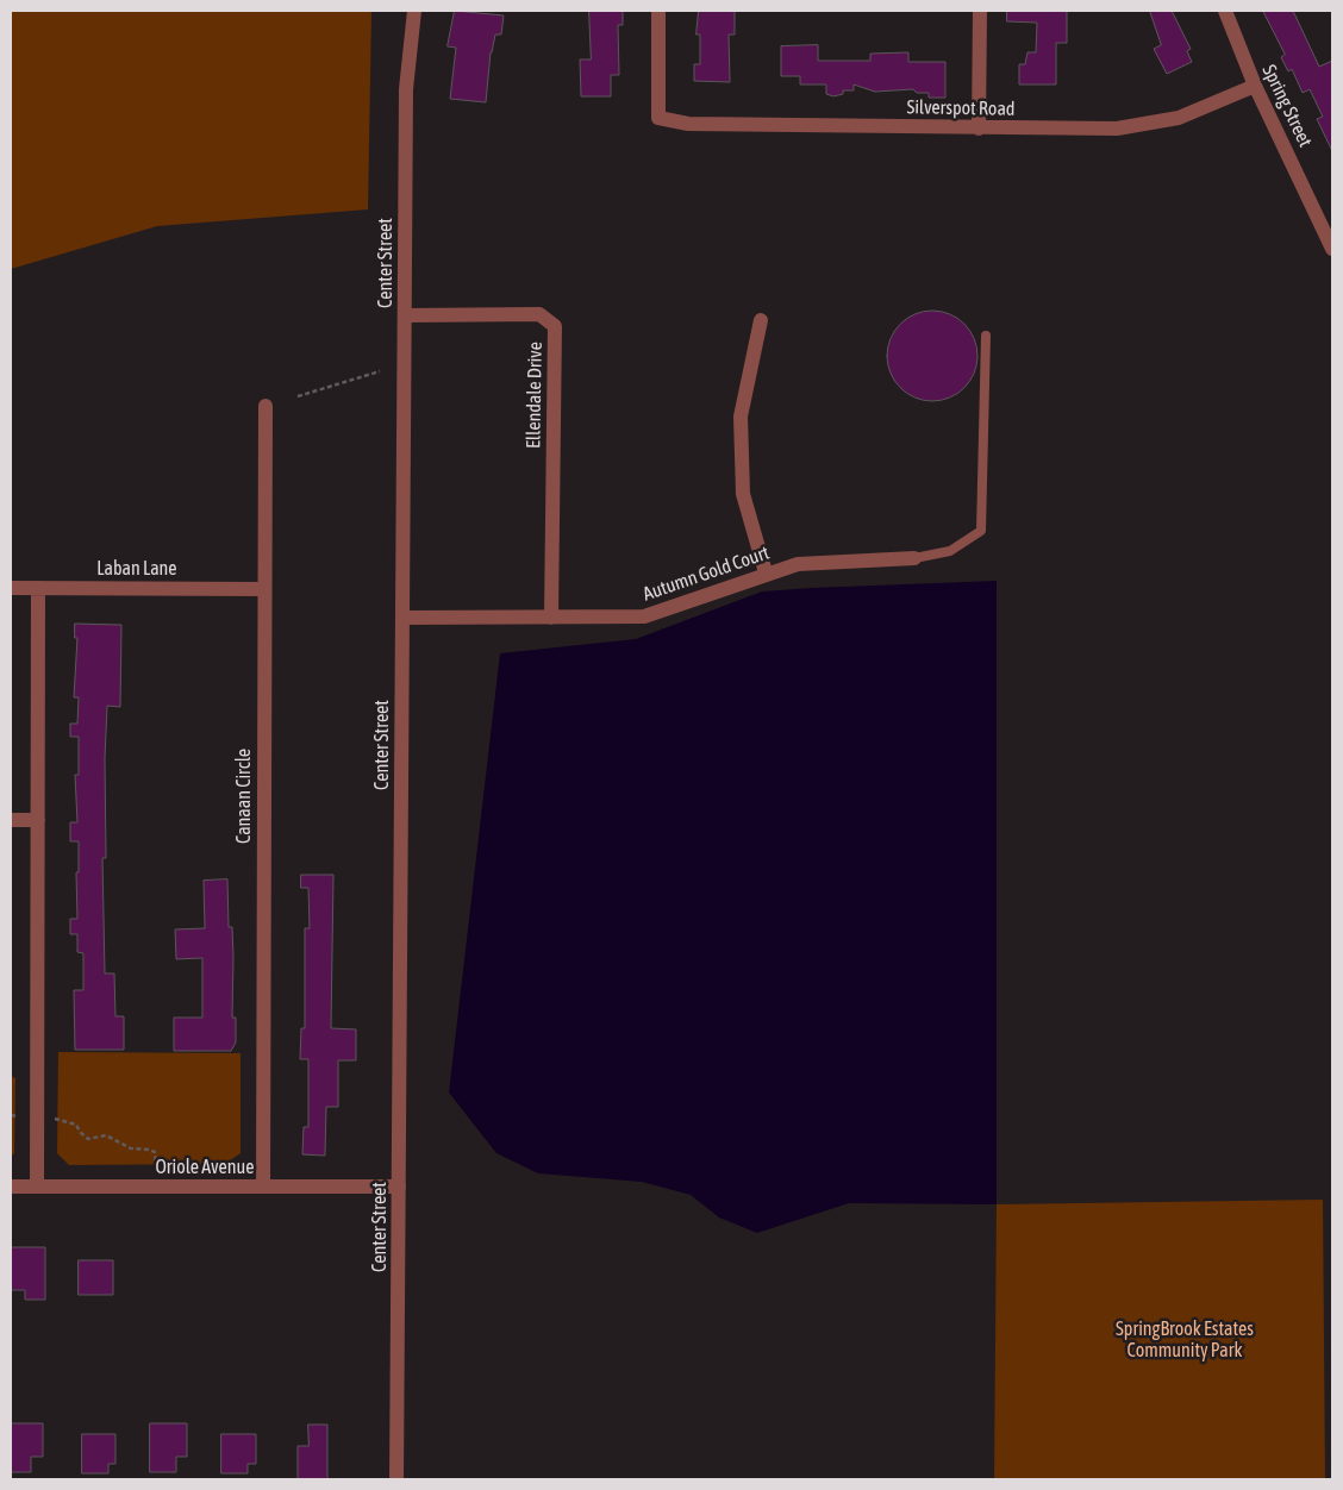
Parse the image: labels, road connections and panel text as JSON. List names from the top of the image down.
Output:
{
  "streets": {
    "street": [
      "Spring Street",
      "Silverspot Road",
      "Center Street",
      "Ellendale Drive",
      "Laban Lane",
      "Autumn Gold Court",
      "Canaan Circle",
      "Oriole Avenue"
    ]
  },
  "crossings": [
    ["Spring Street", "Silverspot Road"],
    ["Center Street", "Ellendale Drive"],
    ["Center Street", "Autumn Gold Court"],
    ["Center Street", "Oriole Avenue"],
    ["Ellendale Drive", "Autumn Gold Court"],
    ["Laban Lane", "Canaan Circle"],
    ["Canaan Circle", "Oriole Avenue"]
  ],
  "parks": ["SpringBrook Estates Community Park"]
}
